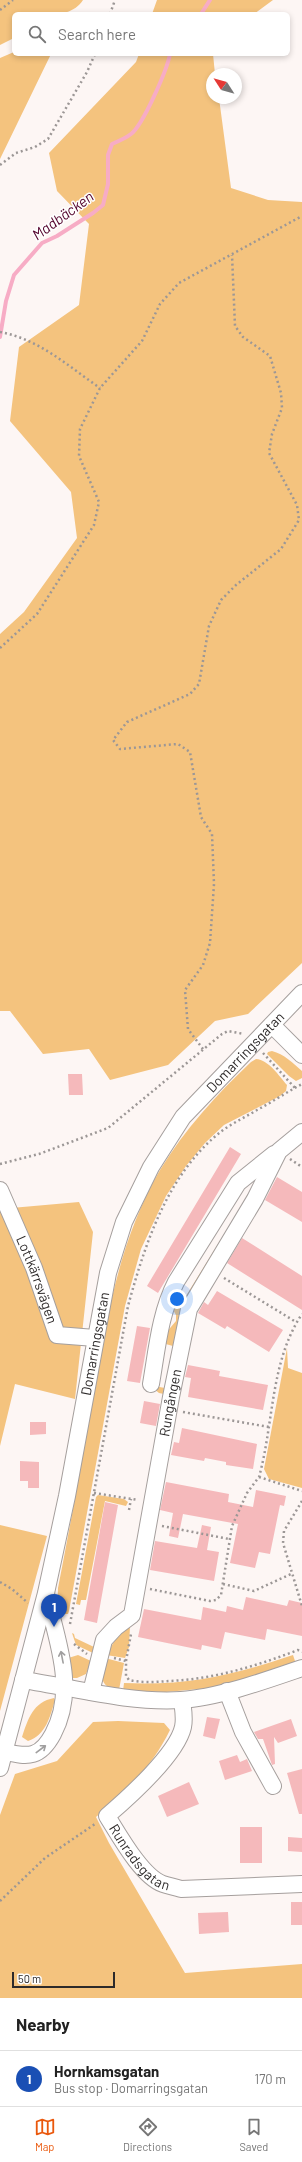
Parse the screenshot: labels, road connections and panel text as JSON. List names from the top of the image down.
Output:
{
  "streets": {
    "street": [
      "Domarringsgatan",
      "Lottkärrsvägen",
      "Rungången",
      "Runradsgatan"
    ]
  },
  "crossings": [
    ["Domarringsgatan", "Lottkärrsvägen"]
  ],
  "water": ["Madbäcken"],
  "scale_bar": "50 m",
  "north": "top left",
  "page": {
    "search": "Search here",
    "pins": "1",
    "scale": "50 m",
    "heading": "Nearby",
    "list": [
      {
        "mark": "1",
        "name": "Hornkamsgatan",
        "note": "Bus stop · Domarringsgatan",
        "value": "170 m"
      }
    ],
    "nav": ["Map", "Directions", "Saved"]
  }
}
